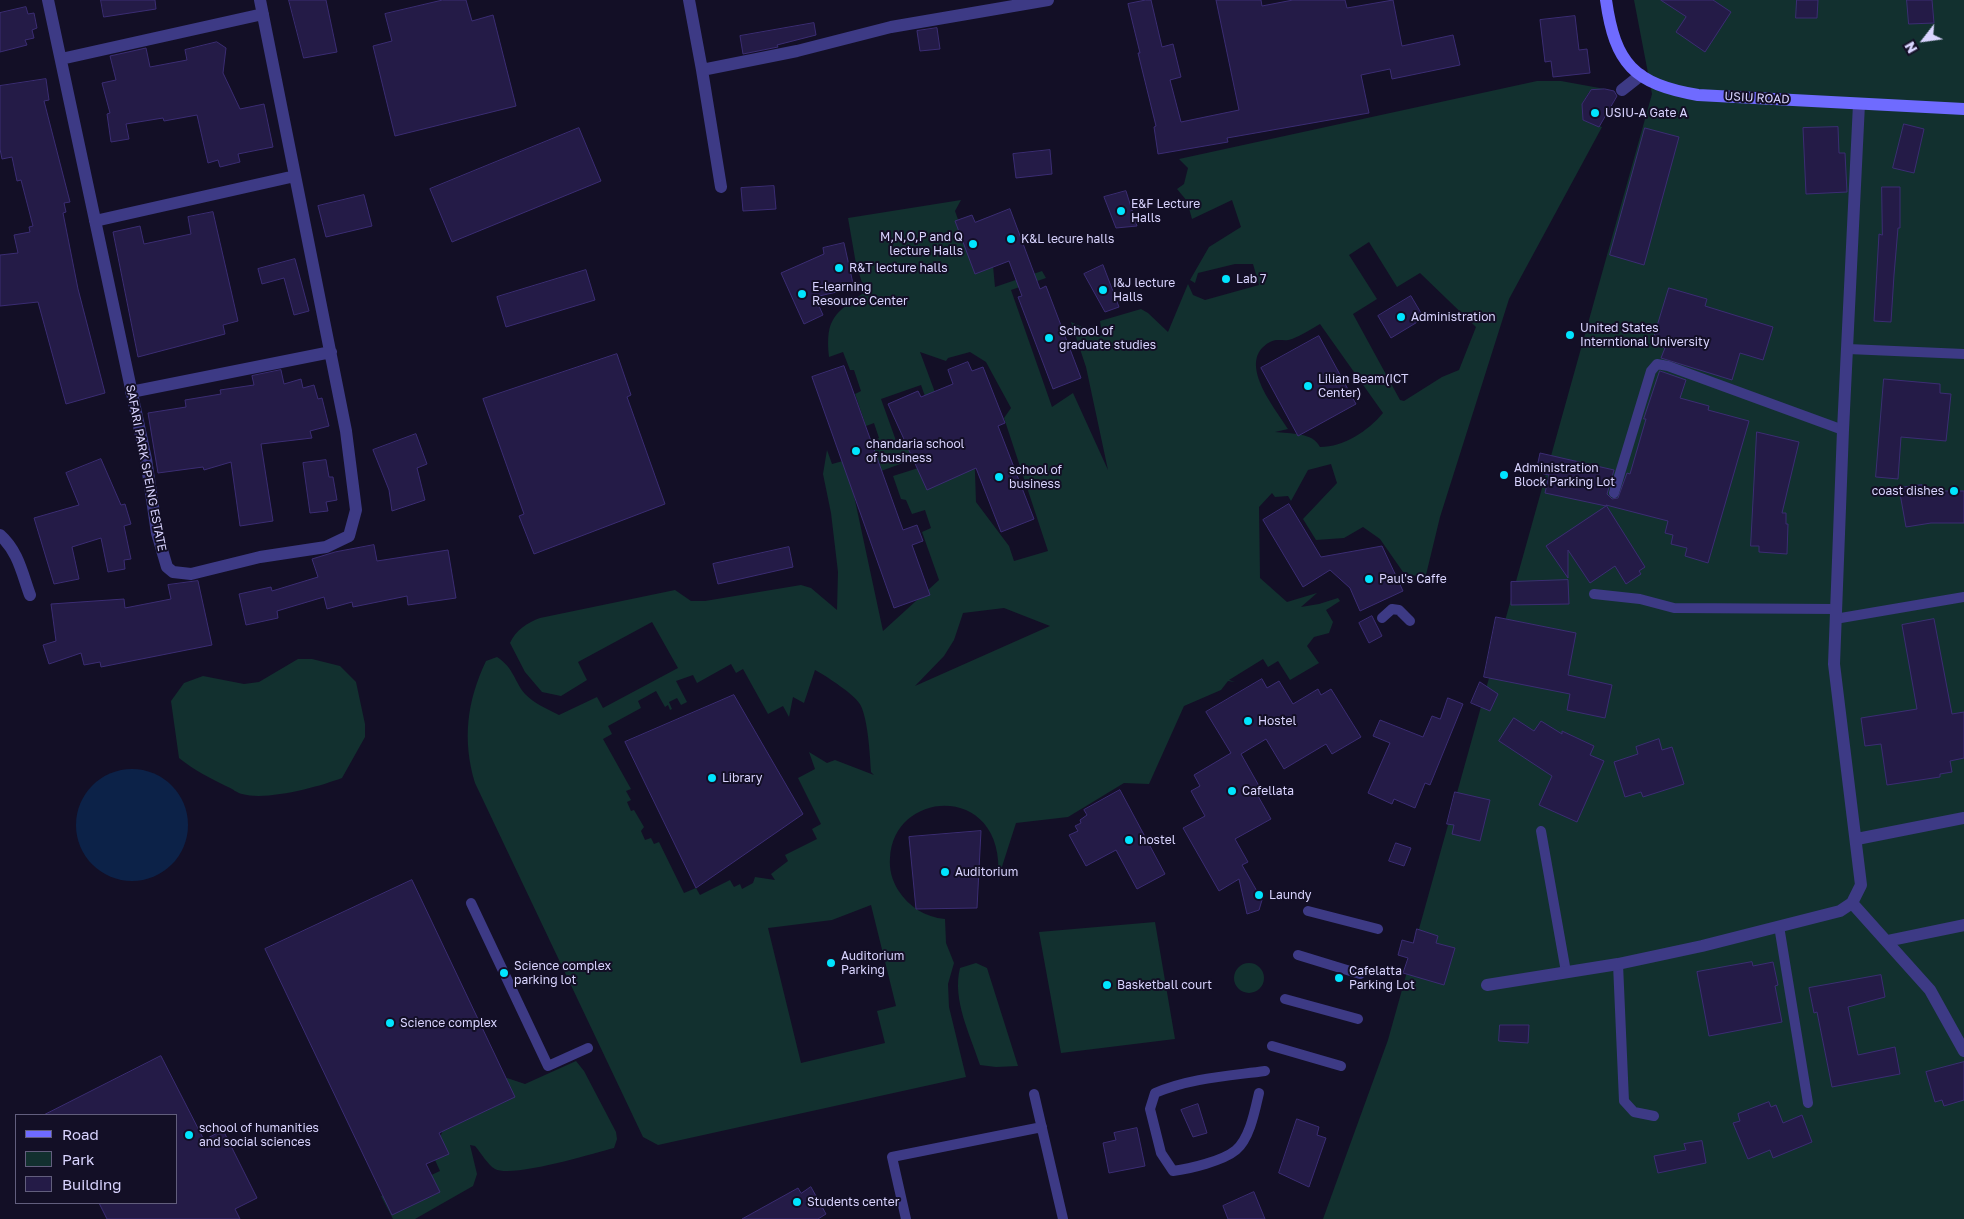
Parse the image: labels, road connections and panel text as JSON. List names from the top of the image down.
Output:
{
  "streets": {
    "street": ["USIU ROAD", "SAFARI PARK SPEING ESTATE"]
  },
  "places": [
    "USIU-A Gate A",
    "E&F Lecture Halls",
    "K&L lecure halls",
    "M,N,O,P and Q lecture Halls",
    "R&T lecture halls",
    "Lab 7",
    "I&J lecture Halls",
    "E-learning Resource Center",
    "Administration",
    "United States Interntional University",
    "School of graduate studies",
    "Lilian Beam(ICT Center)",
    "chandaria school of business",
    "Administration Block Parking Lot",
    "school of business",
    "coast dishes",
    "Paul's Caffe",
    "Hostel",
    "Library",
    "Cafellata",
    "hostel",
    "Auditorium",
    "Laundy",
    "Auditorium Parking",
    "Science complex parking lot",
    "Cafelatta Parking Lot",
    "Basketball court",
    "Science complex",
    "school of humanities and social sciences",
    "Students center"
  ],
  "legend": ["Road", "Park", "Building"],
  "north": "bottom left"
}
